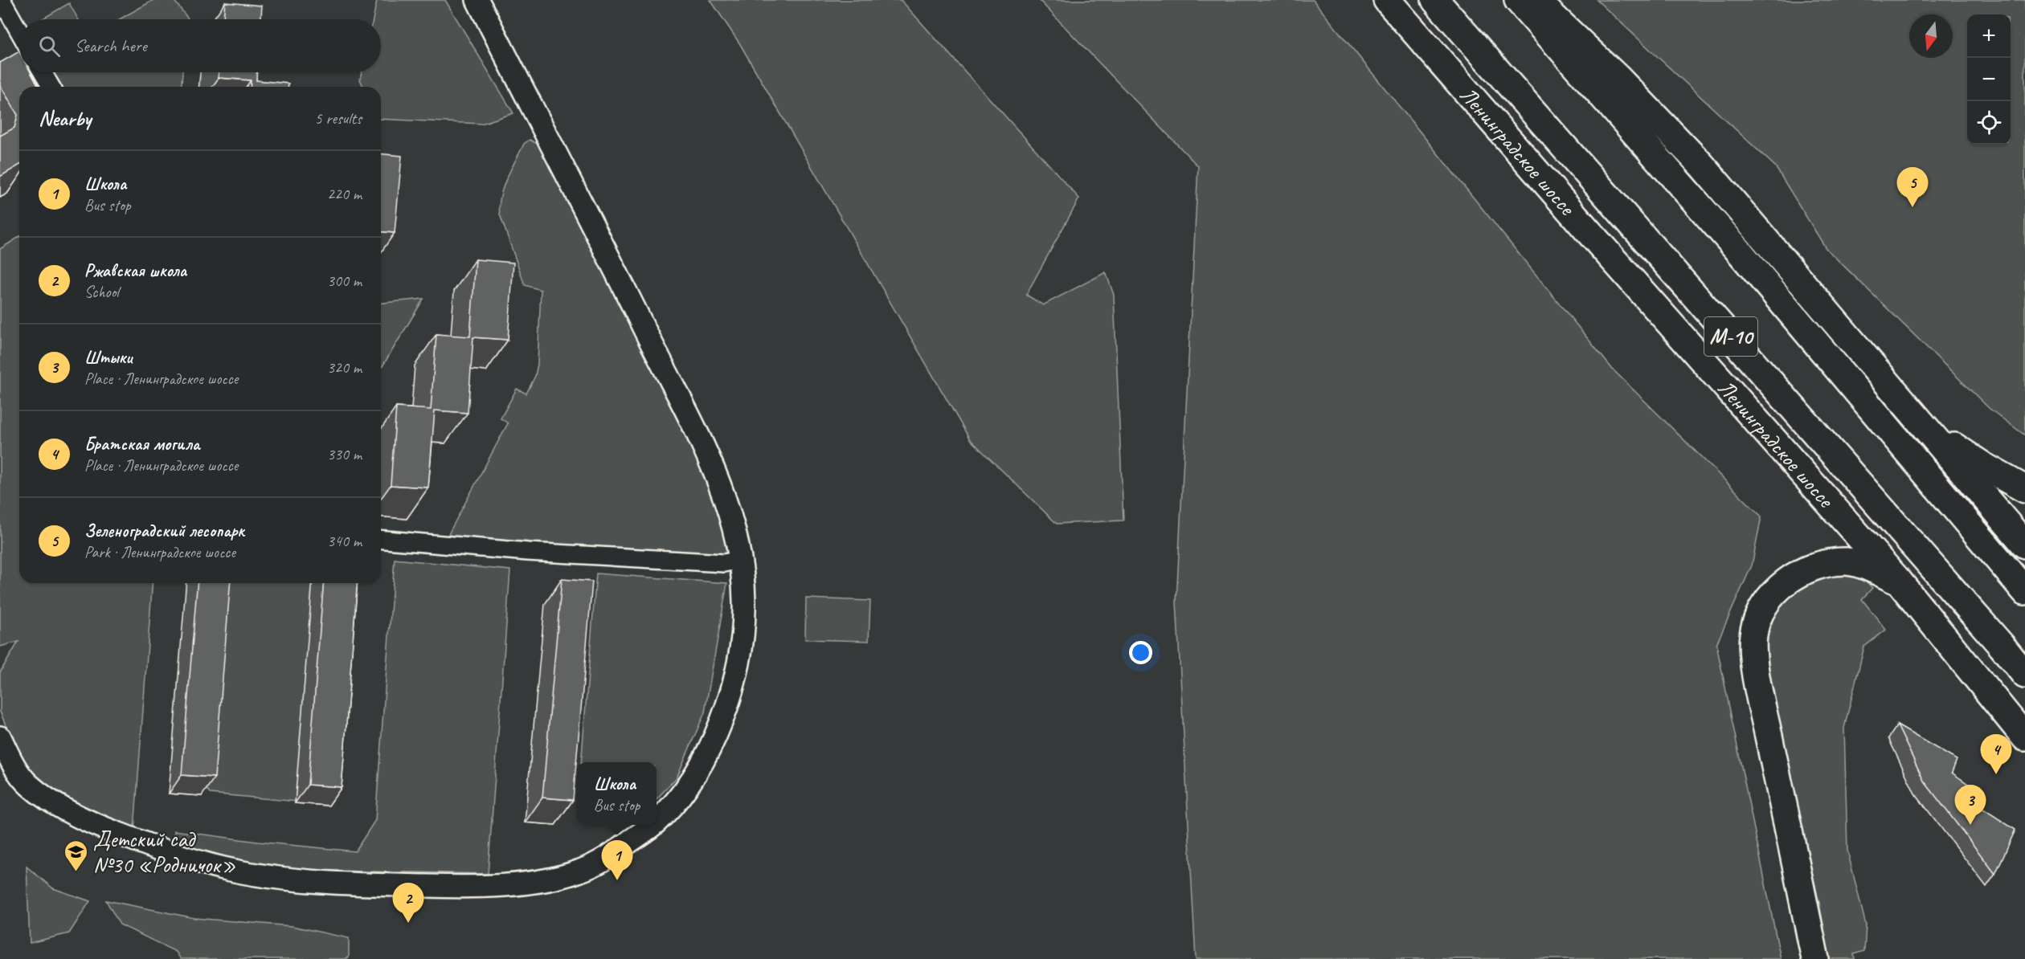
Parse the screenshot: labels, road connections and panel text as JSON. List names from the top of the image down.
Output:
{
  "streets": {
    "main road": ["Ленинградское шоссе", "М-10"]
  },
  "places": {
    "school or university": ["Детский сад №30 «Родничок»"]
  },
  "north": "bottom",
  "page": {
    "map_buttons": ["+", "−"],
    "search": "Search here",
    "heading": ["Nearby", "5 results"],
    "list": [
      {
        "mark": "1",
        "name": "Школа",
        "note": "Bus stop",
        "value": "220 m"
      },
      {
        "mark": "2",
        "name": "Ржавская школа",
        "note": "School",
        "value": "300 m"
      },
      {
        "mark": "3",
        "name": "Штыки",
        "note": "Place · Ленинградское шоссе",
        "value": "320 m"
      },
      {
        "mark": "4",
        "name": "Братская могила",
        "note": "Place · Ленинградское шоссе",
        "value": "330 m"
      },
      {
        "mark": "5",
        "name": "Зеленоградский лесопарк",
        "note": "Park · Ленинградское шоссе",
        "value": "340 m"
      }
    ],
    "pins": [
      "5",
      "4",
      "3",
      "1",
      "2"
    ],
    "popup": ["Школа", "Bus stop"]
  }
}
